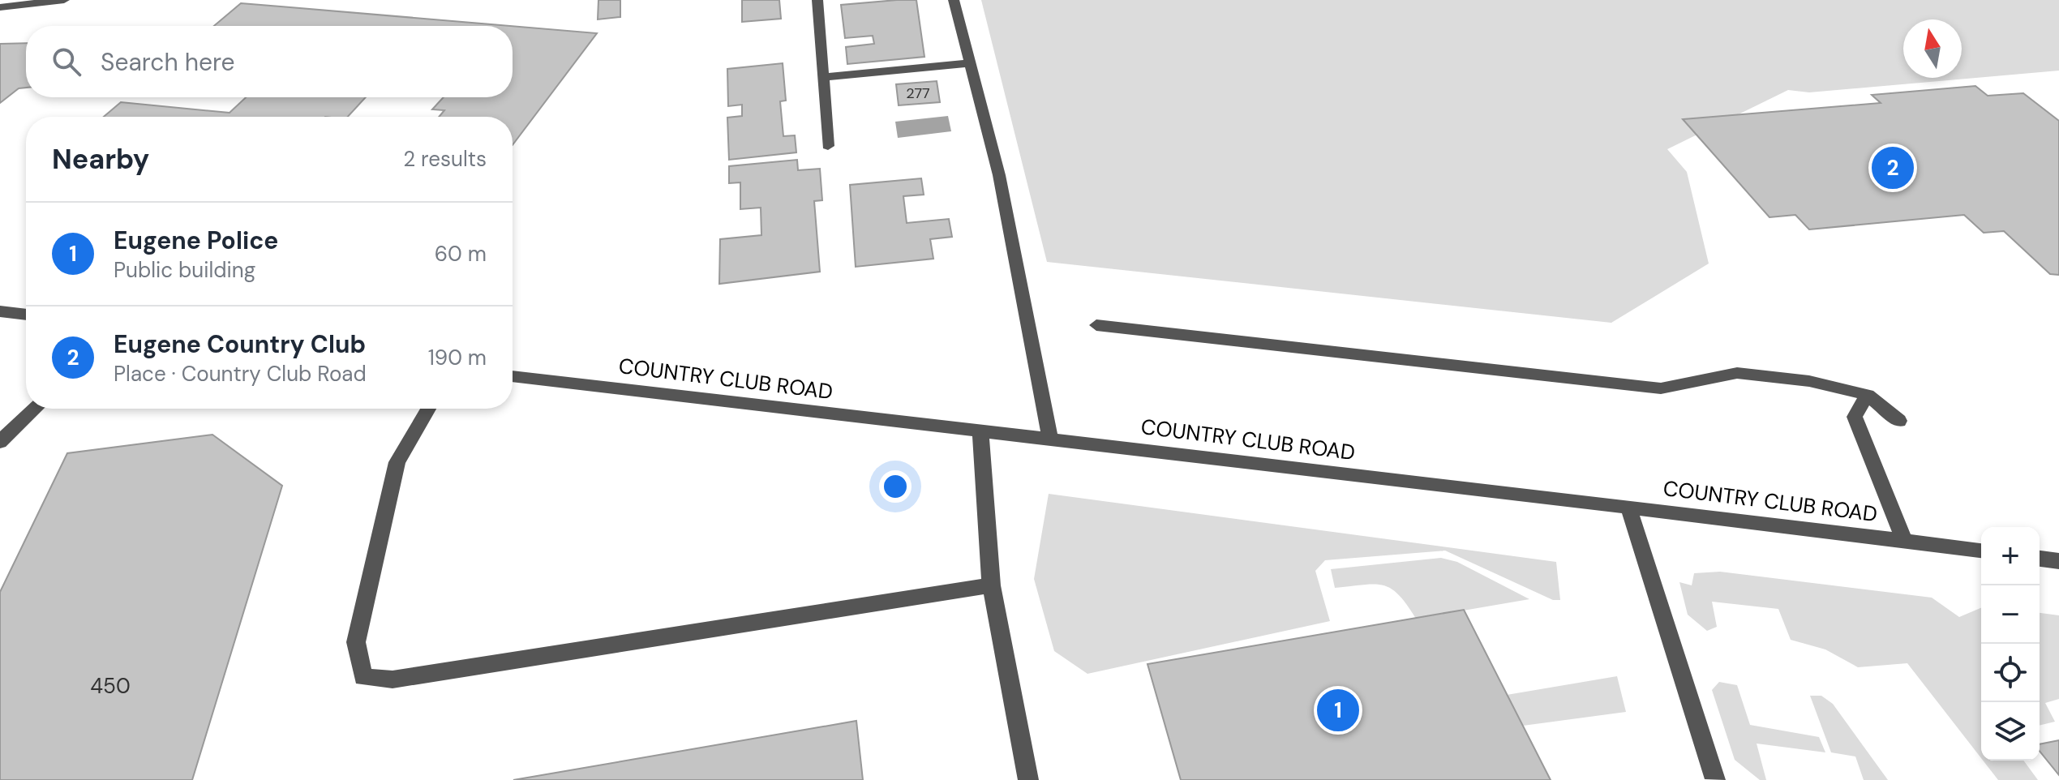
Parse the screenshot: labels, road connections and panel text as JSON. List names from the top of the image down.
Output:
{
  "streets": {
    "street": ["COUNTRY CLUB ROAD"]
  },
  "house_numbers": ["277", "450"],
  "north": "top",
  "page": {
    "search": "Search here",
    "heading": ["Nearby", "2 results"],
    "pins": ["2", "1"],
    "list": [
      {
        "mark": "1",
        "name": "Eugene Police",
        "note": "Public building",
        "value": "60 m"
      },
      {
        "mark": "2",
        "name": "Eugene Country Club",
        "note": "Place · Country Club Road",
        "value": "190 m"
      }
    ],
    "map_buttons": ["+", "−"]
  }
}
